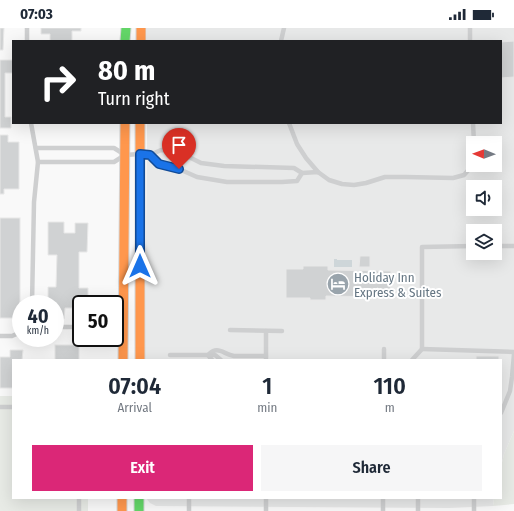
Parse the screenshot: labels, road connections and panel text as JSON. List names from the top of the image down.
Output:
{
  "places": {
    "hotel": ["Holiday Inn Express & Suites"]
  },
  "north": "left",
  "page": {
    "status": "07:03",
    "turn": ["80 m", "Turn right"],
    "speed": "40 km/h",
    "limit": "50",
    "eta": [
      "07:04",
      "Arrival",
      "1",
      "min",
      "110",
      "m"
    ],
    "buttons": ["Exit", "Share"]
  }
}
